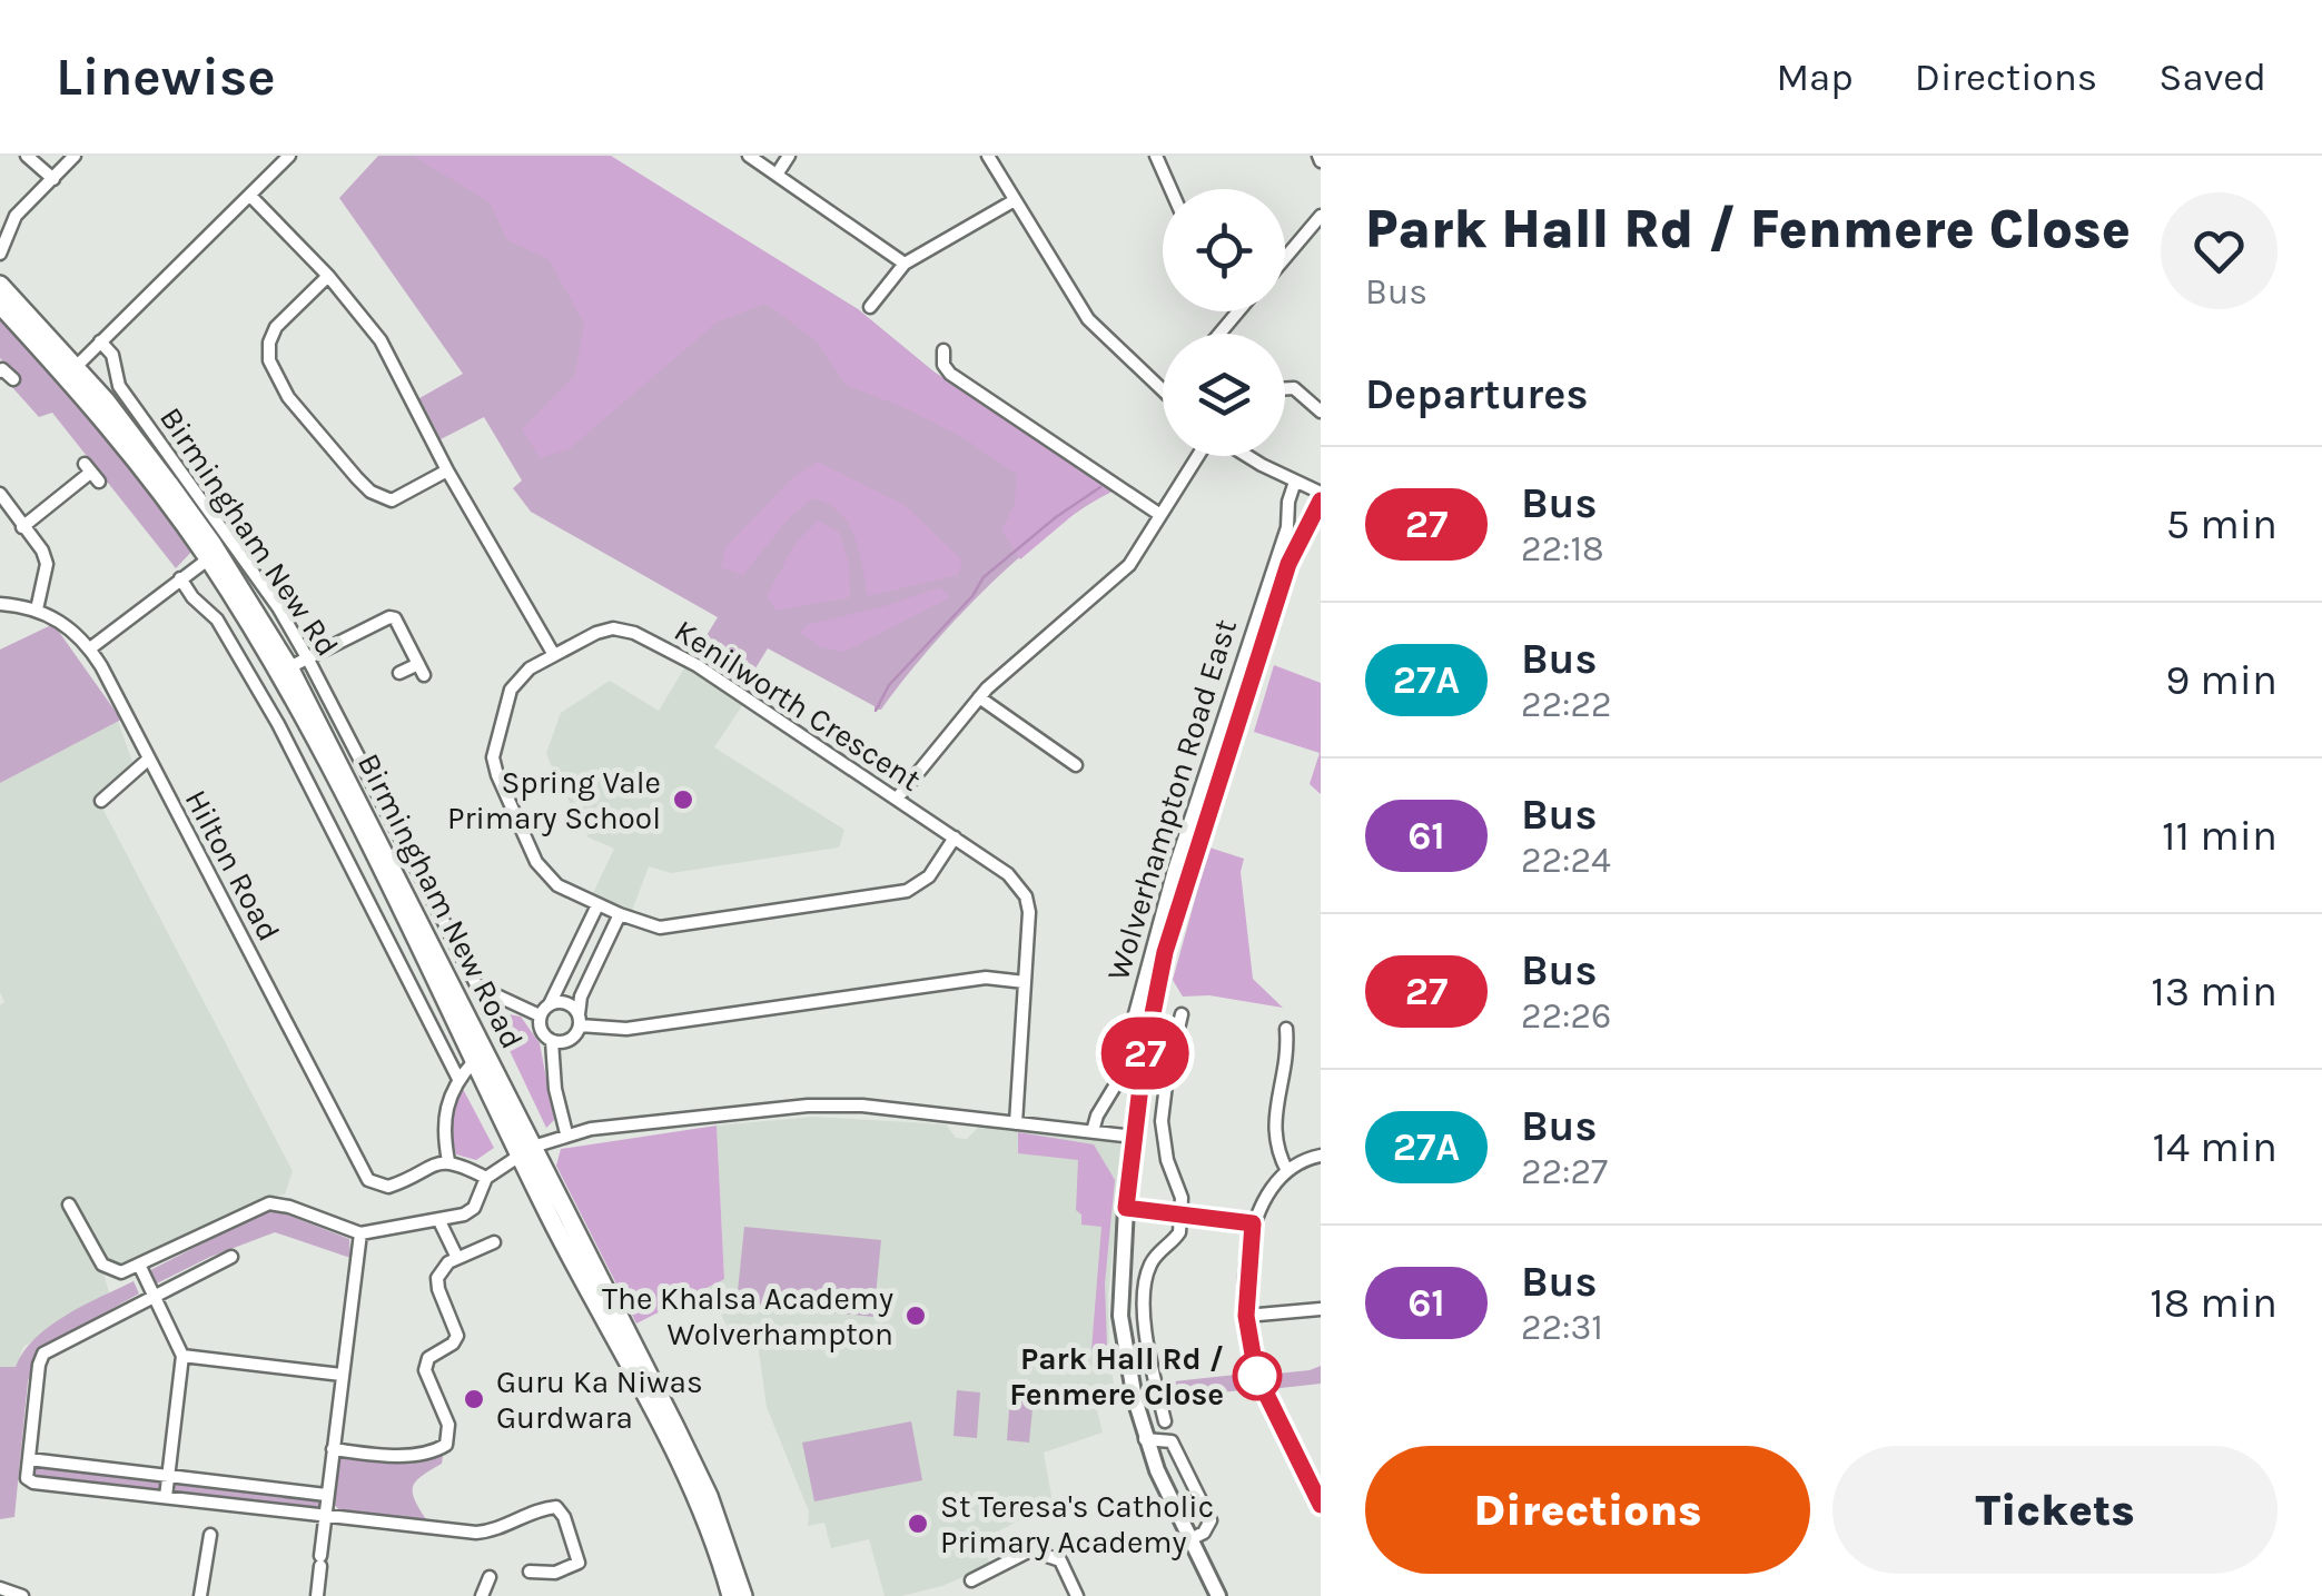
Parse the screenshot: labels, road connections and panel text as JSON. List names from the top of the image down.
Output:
{
  "streets": {
    "highway": ["Birmingham New Road"],
    "main road": ["Wolverhampton Road East"],
    "street": ["Birmingham New Rd", "Kenilworth Crescent", "Hilton Road"]
  },
  "places": [
    "Spring Vale Primary School",
    "The Khalsa Academy Wolverhampton",
    "Park Hall Rd / Fenmere Close",
    "Guru Ka Niwas Gurdwara",
    "St Teresa's Catholic Primary Academy"
  ],
  "lines": ["bus line 27"],
  "page": {
    "header": "Linewise",
    "nav": ["Map", "Directions", "Saved"],
    "on_map": "27",
    "heading": [
      ["Park Hall Rd / Fenmere Close", "Bus"],
      "Departures"
    ],
    "list": [
      {
        "mark": "27",
        "name": "Bus",
        "note": "22:18",
        "value": "5 min"
      },
      {
        "mark": "27A",
        "name": "Bus",
        "note": "22:22",
        "value": "9 min"
      },
      {
        "mark": "61",
        "name": "Bus",
        "note": "22:24",
        "value": "11 min"
      },
      {
        "mark": "27",
        "name": "Bus",
        "note": "22:26",
        "value": "13 min"
      },
      {
        "mark": "27A",
        "name": "Bus",
        "note": "22:27",
        "value": "14 min"
      },
      {
        "mark": "61",
        "name": "Bus",
        "note": "22:31",
        "value": "18 min"
      }
    ],
    "buttons": ["Directions", "Tickets"]
  }
}
